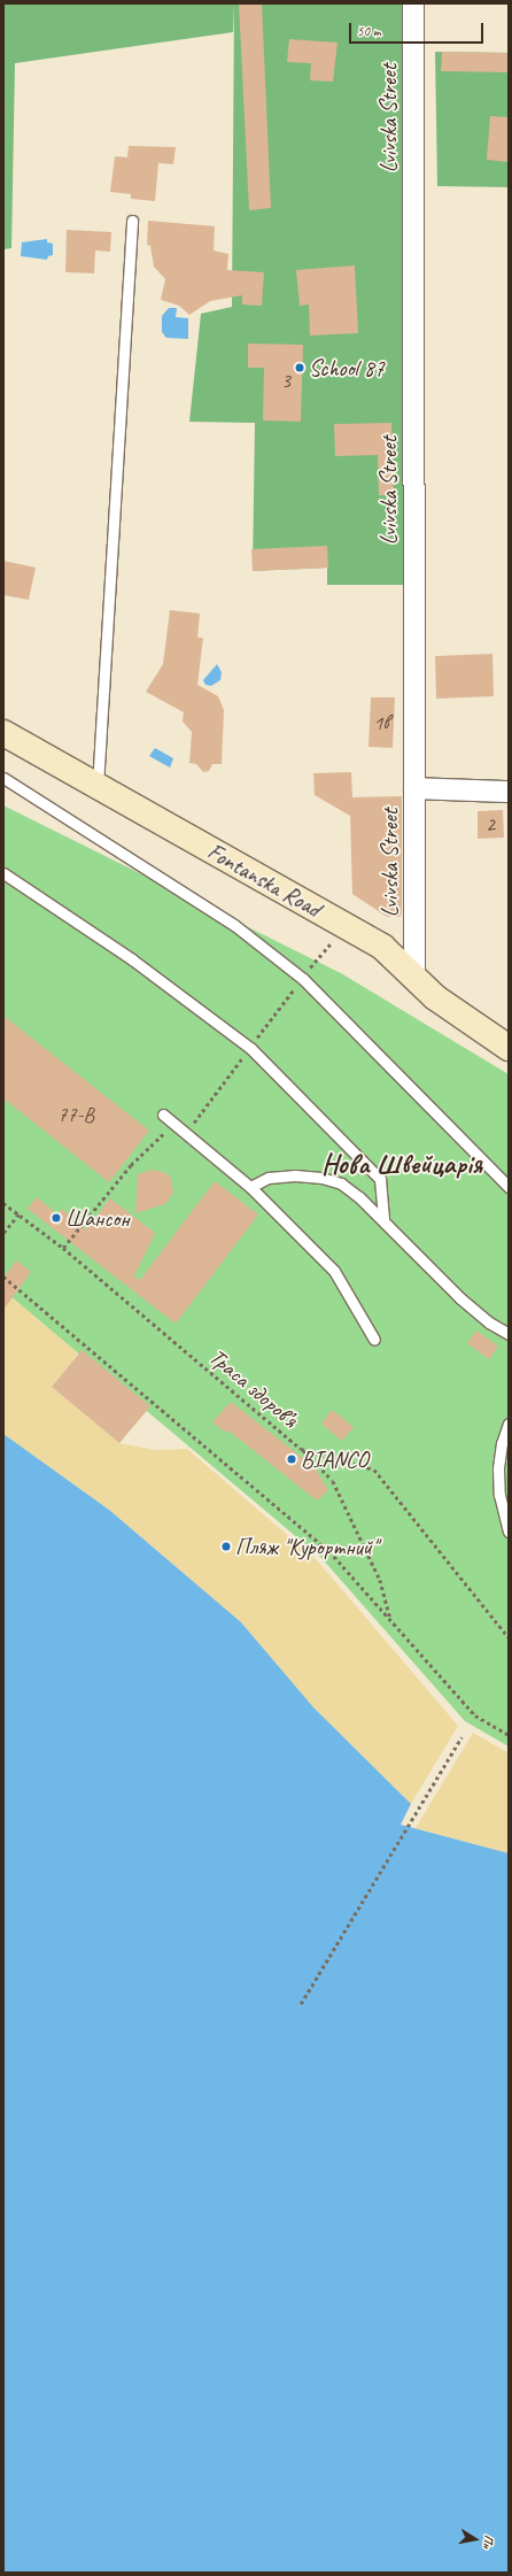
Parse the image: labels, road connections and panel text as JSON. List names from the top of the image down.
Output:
{
  "streets": {
    "main road": ["Fontanska Road"],
    "street": ["Lvivska Street"],
    "path": ["Траса здоров’я"]
  },
  "crossings": [
    ["Lvivska Street", "Fontanska Road"]
  ],
  "districts": ["Нова Швейцарія"],
  "places": [
    "School 87",
    "Шансон",
    "BIANCO",
    "Пляж \"Курортний\""
  ],
  "house_numbers": [
    "3",
    "1в",
    "2",
    "77-В"
  ],
  "scale_bar": "50 m",
  "north": "right"
}
